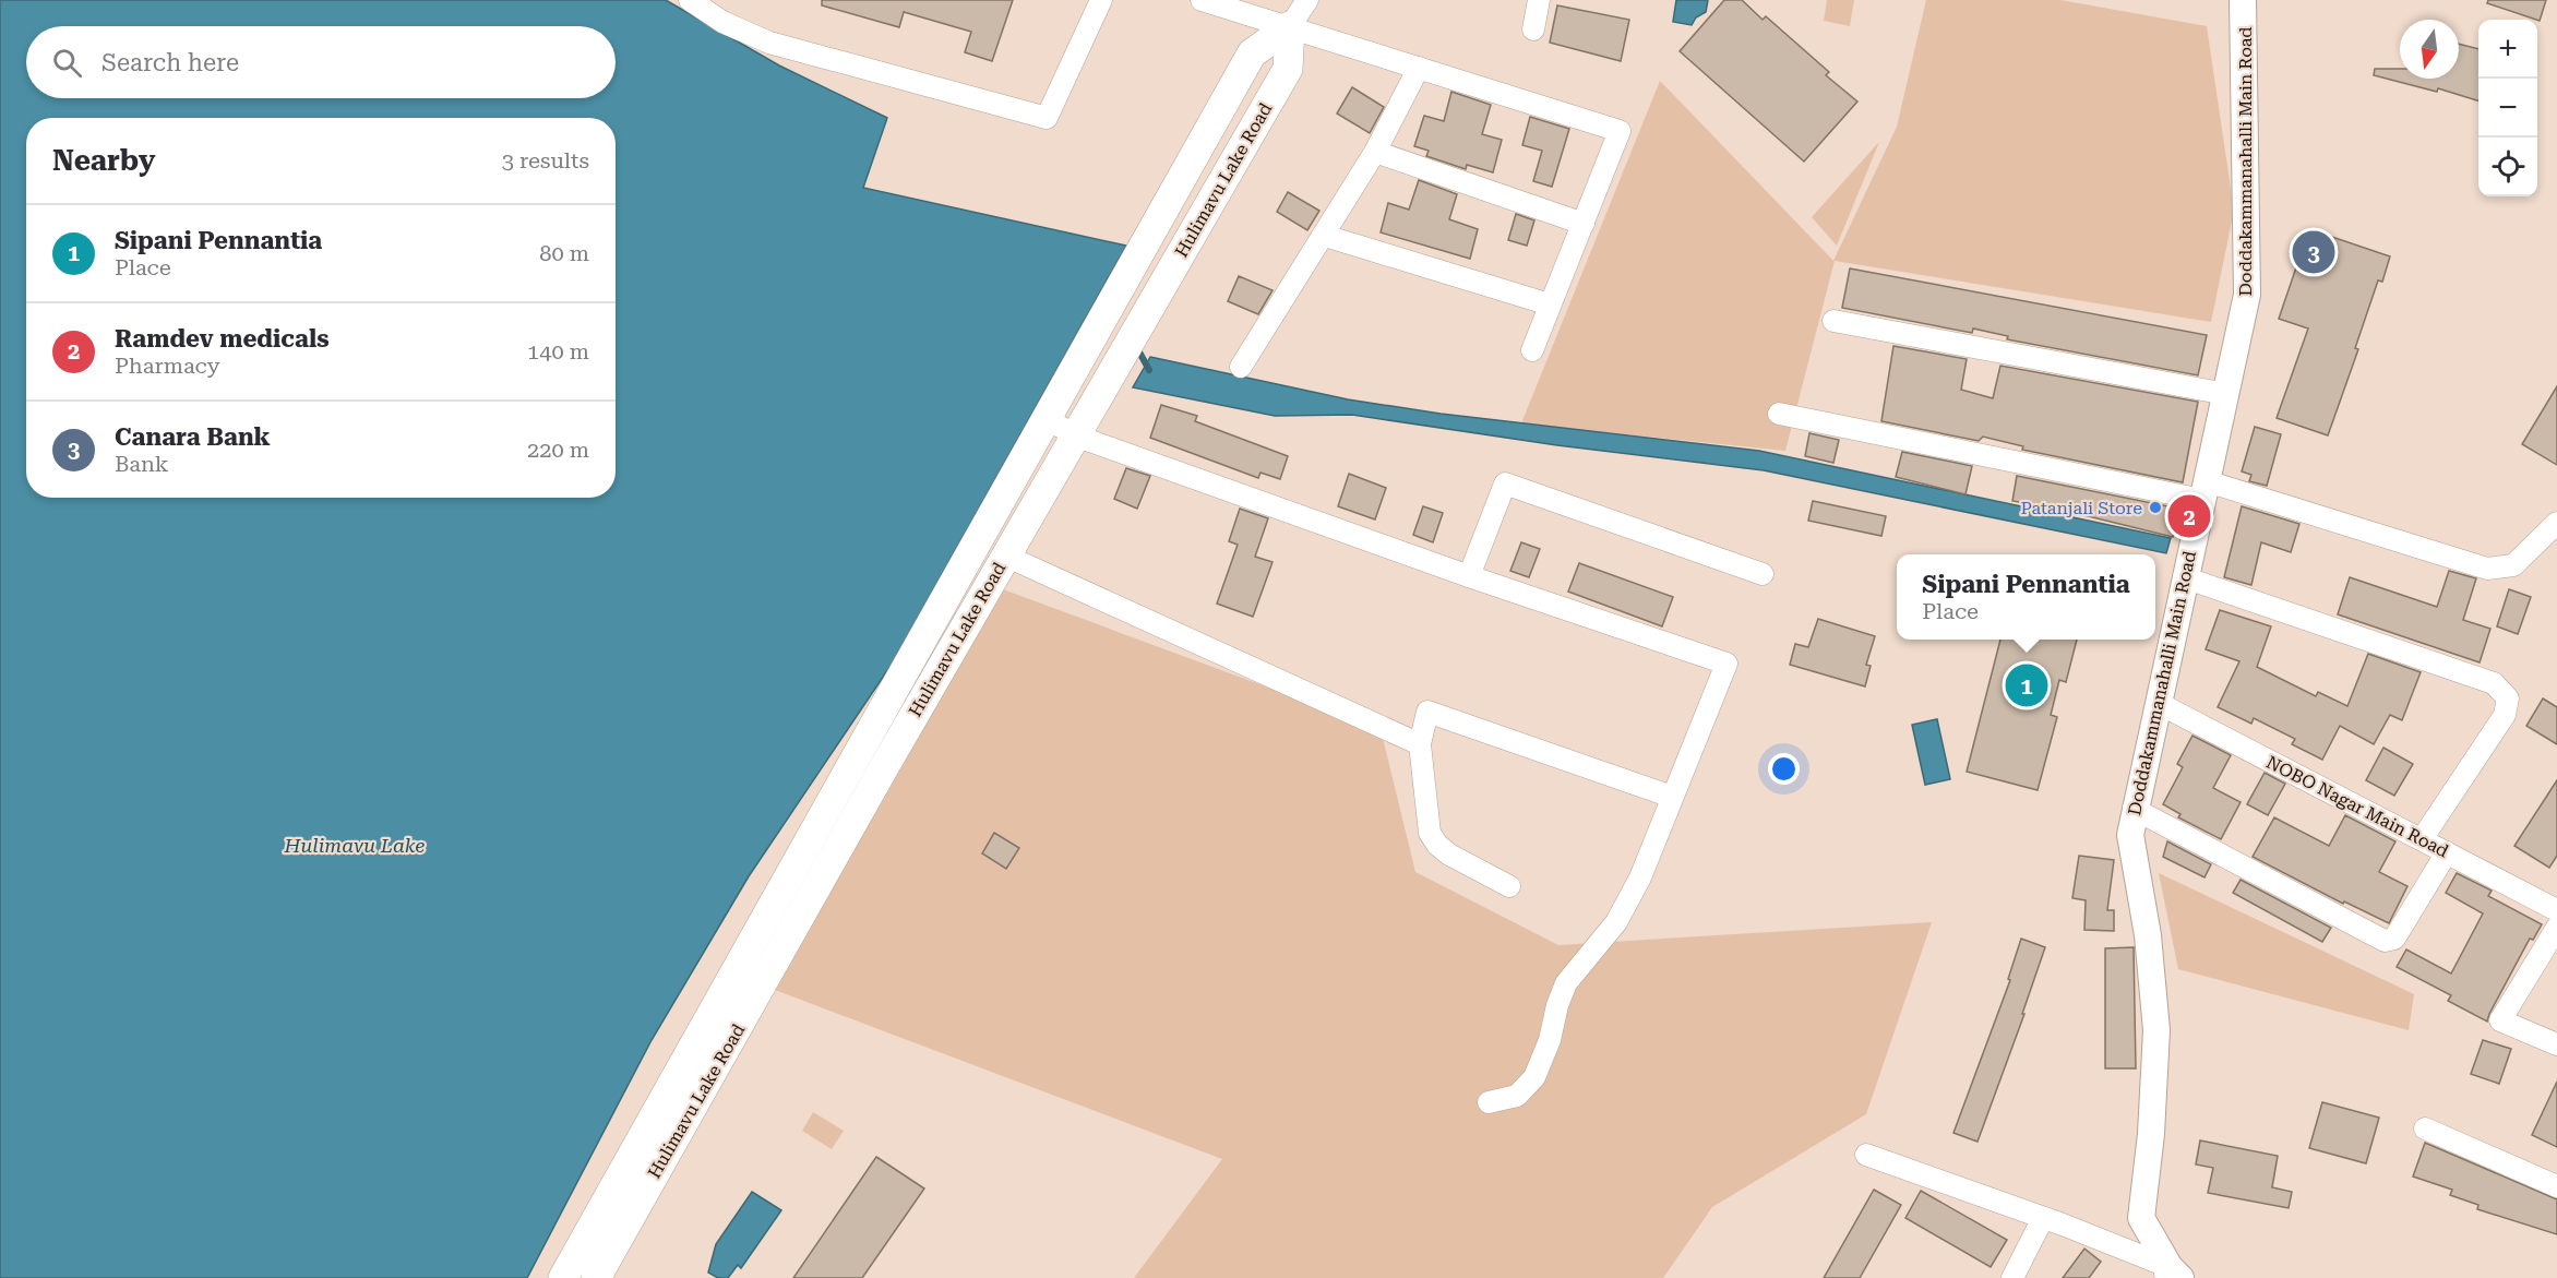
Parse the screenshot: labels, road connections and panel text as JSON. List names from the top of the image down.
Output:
{
  "streets": {
    "main road": ["Hulimavu Lake Road"],
    "street": ["Doddakammanahalli Main Road", "NOBO Nagar Main Road"]
  },
  "crossings": [
    ["Doddakammanahalli Main Road", "NOBO Nagar Main Road"]
  ],
  "water": ["Hulimavu Lake"],
  "places": ["Patanjali Store"],
  "north": "bottom",
  "page": {
    "map_buttons": ["+", "−"],
    "search": "Search here",
    "heading": ["Nearby", "3 results"],
    "list": [
      {
        "mark": "1",
        "name": "Sipani Pennantia",
        "note": "Place",
        "value": "80 m"
      },
      {
        "mark": "2",
        "name": "Ramdev medicals",
        "note": "Pharmacy",
        "value": "140 m"
      },
      {
        "mark": "3",
        "name": "Canara Bank",
        "note": "Bank",
        "value": "220 m"
      }
    ],
    "pins": ["3", "2", "1"],
    "popup": ["Sipani Pennantia", "Place"]
  }
}
